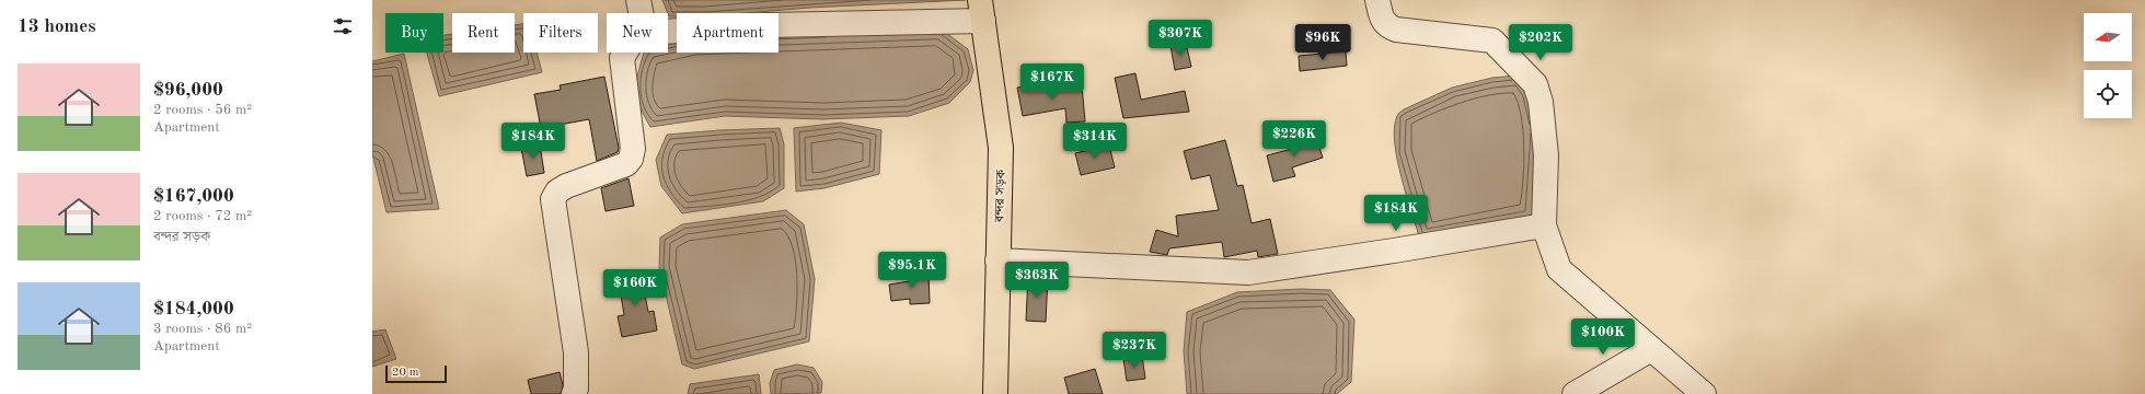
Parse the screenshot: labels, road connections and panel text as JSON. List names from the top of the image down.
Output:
{
  "streets": {
    "highway": ["বন্দর সড়ক"]
  },
  "scale_bar": "20 m",
  "north": "left",
  "page": {
    "heading": "13 homes",
    "chip": [
      "Buy",
      "Rent",
      "Filters",
      "New",
      "Apartment"
    ],
    "price": [
      "$307K",
      "$96K",
      "$202K",
      "$167K",
      "$226K",
      "$184K",
      "$314K",
      "$184K",
      "$95.1K",
      "$363K",
      "$160K",
      "$100K",
      "$237K"
    ],
    "list": [
      {
        "name": "$96,000",
        "note": "2 rooms · 56 m² · Apartment"
      },
      {
        "name": "$167,000",
        "note": "2 rooms · 72 m² · বন্দর সড়ক"
      },
      {
        "name": "$184,000",
        "note": "3 rooms · 86 m² · Apartment"
      }
    ],
    "scale": "20 m"
  }
}
